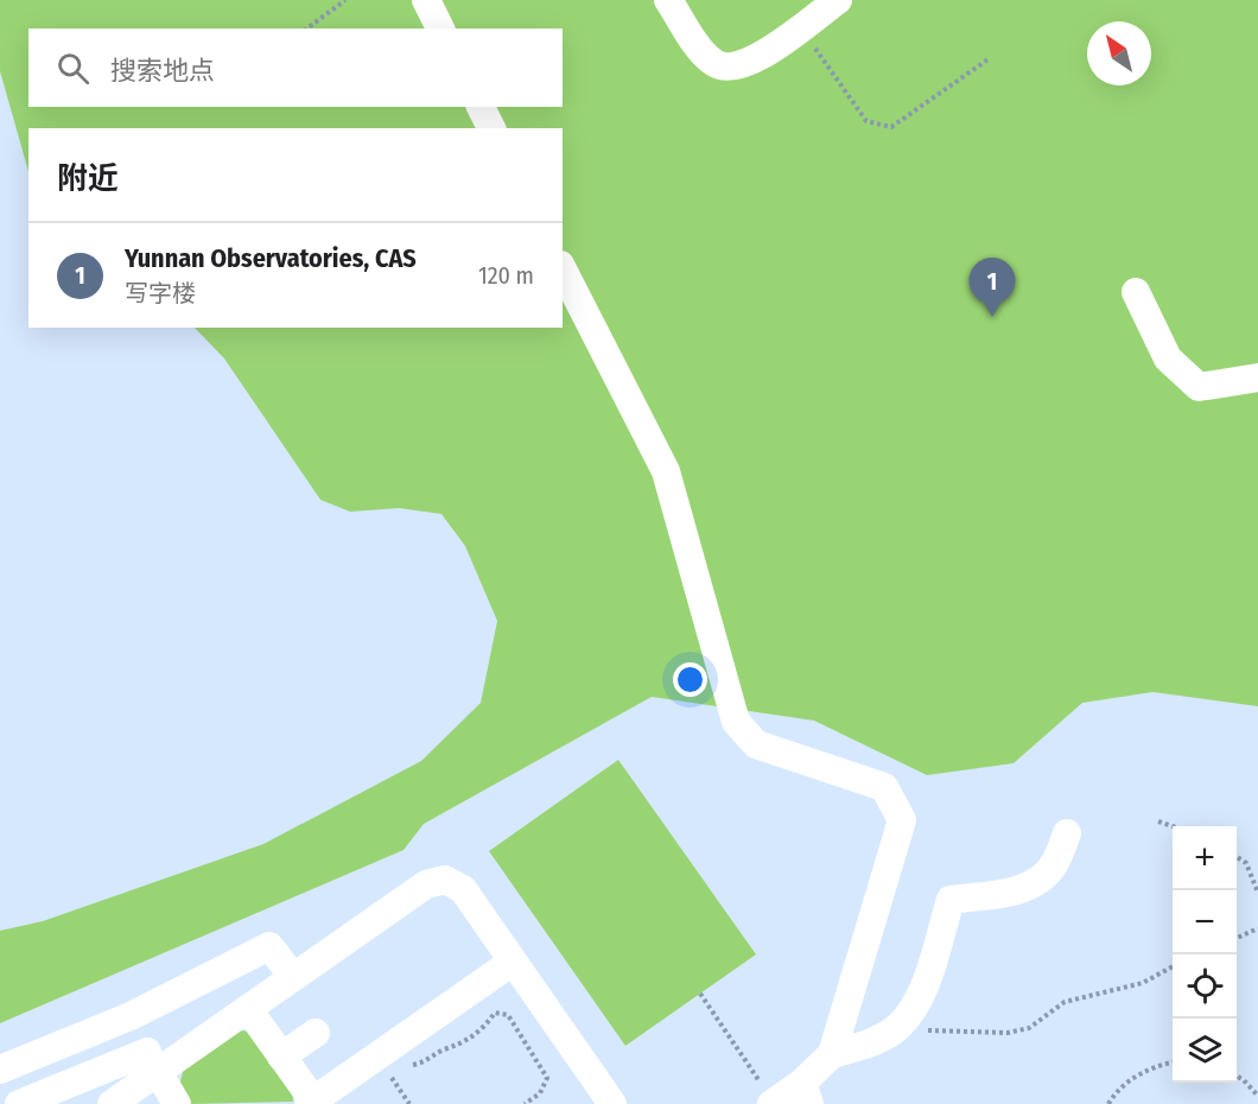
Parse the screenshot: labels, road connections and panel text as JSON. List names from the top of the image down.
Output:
{
  "north": "top left",
  "page": {
    "search": "搜索地点",
    "heading": "附近",
    "list": [
      {
        "mark": "1",
        "name": "Yunnan Observatories, CAS",
        "note": "写字楼",
        "value": "120 m"
      }
    ],
    "pins": "1",
    "map_buttons": ["+", "−"]
  }
}
